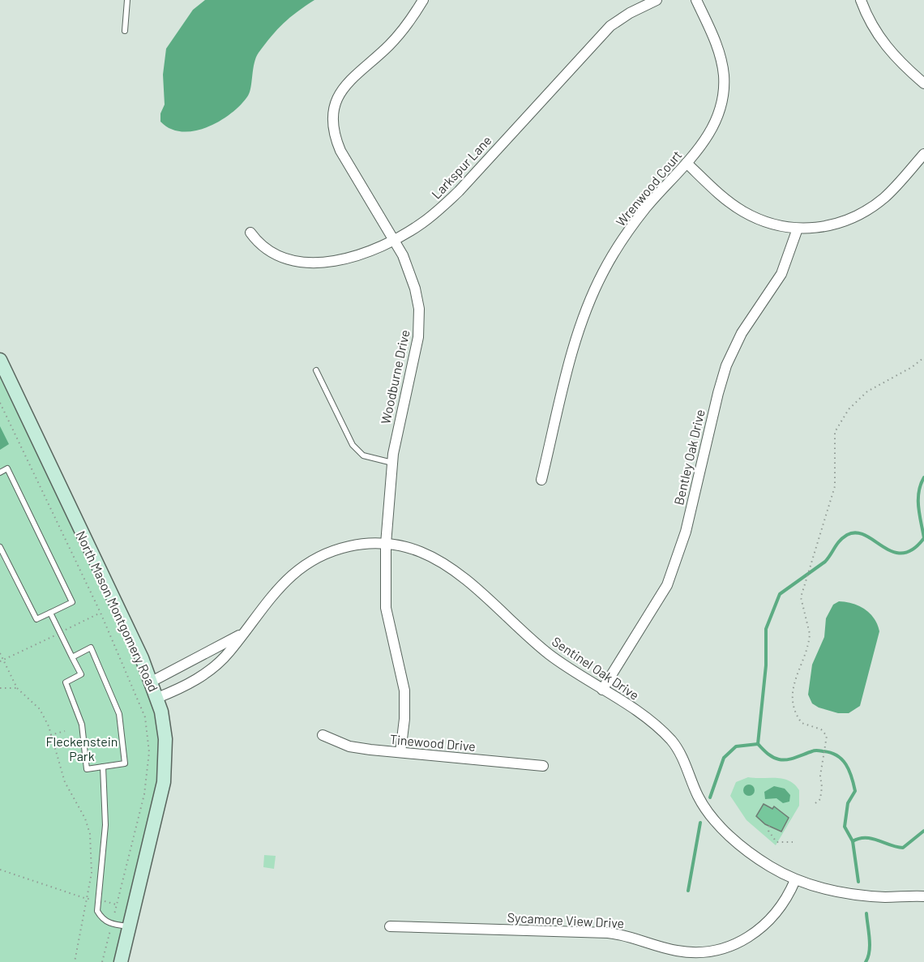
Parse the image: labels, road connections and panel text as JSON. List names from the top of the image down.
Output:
{
  "streets": {
    "street": [
      "Larkspur Lane",
      "Wrenwood Court",
      "Woodburne Drive",
      "Bentley Oak Drive",
      "North Mason Montgomery Road",
      "Sentinel Oak Drive",
      "Tinewood Drive",
      "Sycamore View Drive"
    ]
  },
  "crossings": [
    ["Larkspur Lane", "Woodburne Drive"],
    ["Woodburne Drive", "Sentinel Oak Drive"],
    ["Woodburne Drive", "Tinewood Drive"],
    ["Bentley Oak Drive", "Sentinel Oak Drive"],
    ["North Mason Montgomery Road", "Sentinel Oak Drive"],
    ["Sentinel Oak Drive", "Sycamore View Drive"]
  ],
  "parks": ["Fleckenstein Park"]
}
